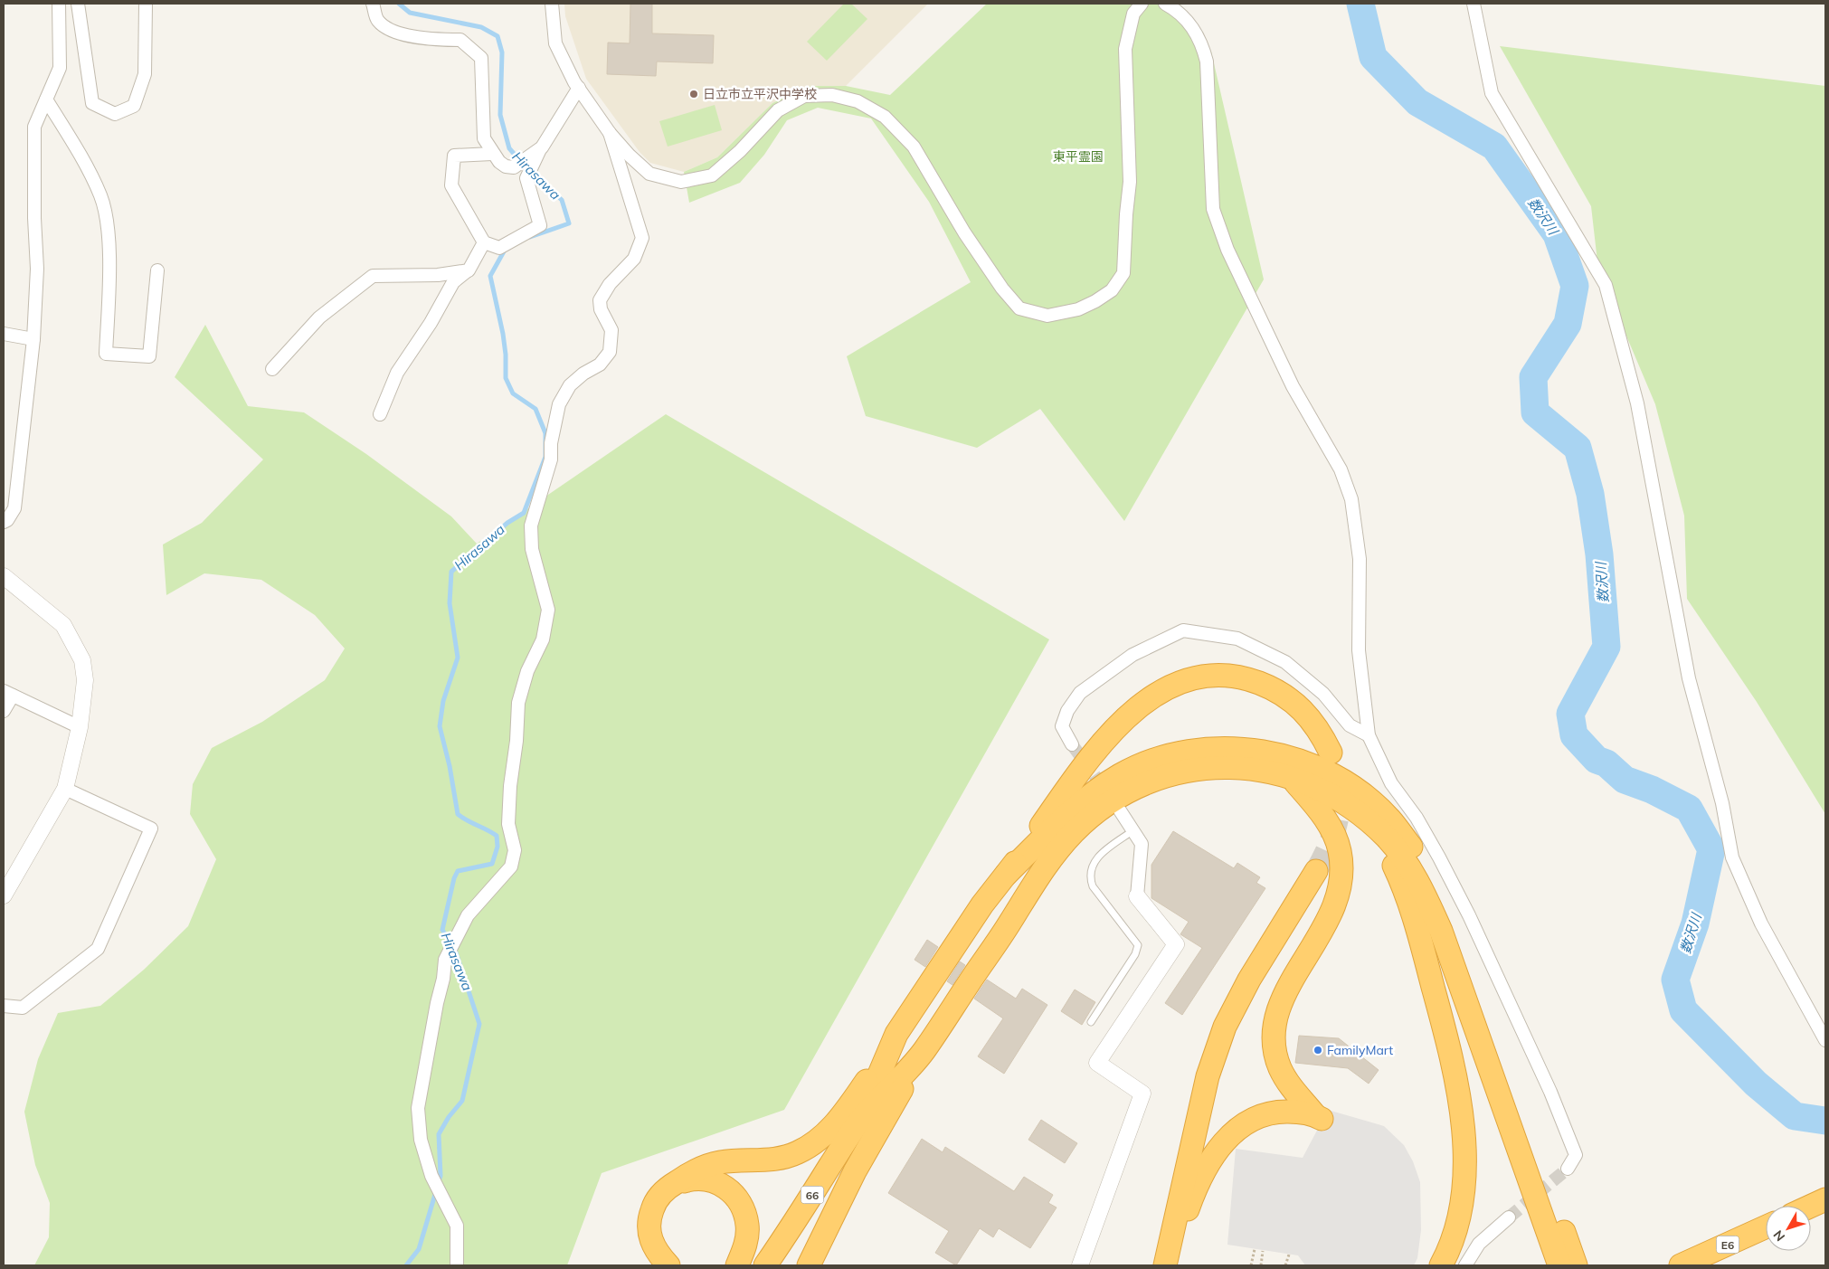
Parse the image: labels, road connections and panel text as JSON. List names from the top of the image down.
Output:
{
  "streets": {
    "highway": ["66", "E6"]
  },
  "water": ["Hirasawa", "数沢川"],
  "parks": ["東平霊園"],
  "places": ["日立市立平沢中学校", "FamilyMart"],
  "north": "bottom left"
}
